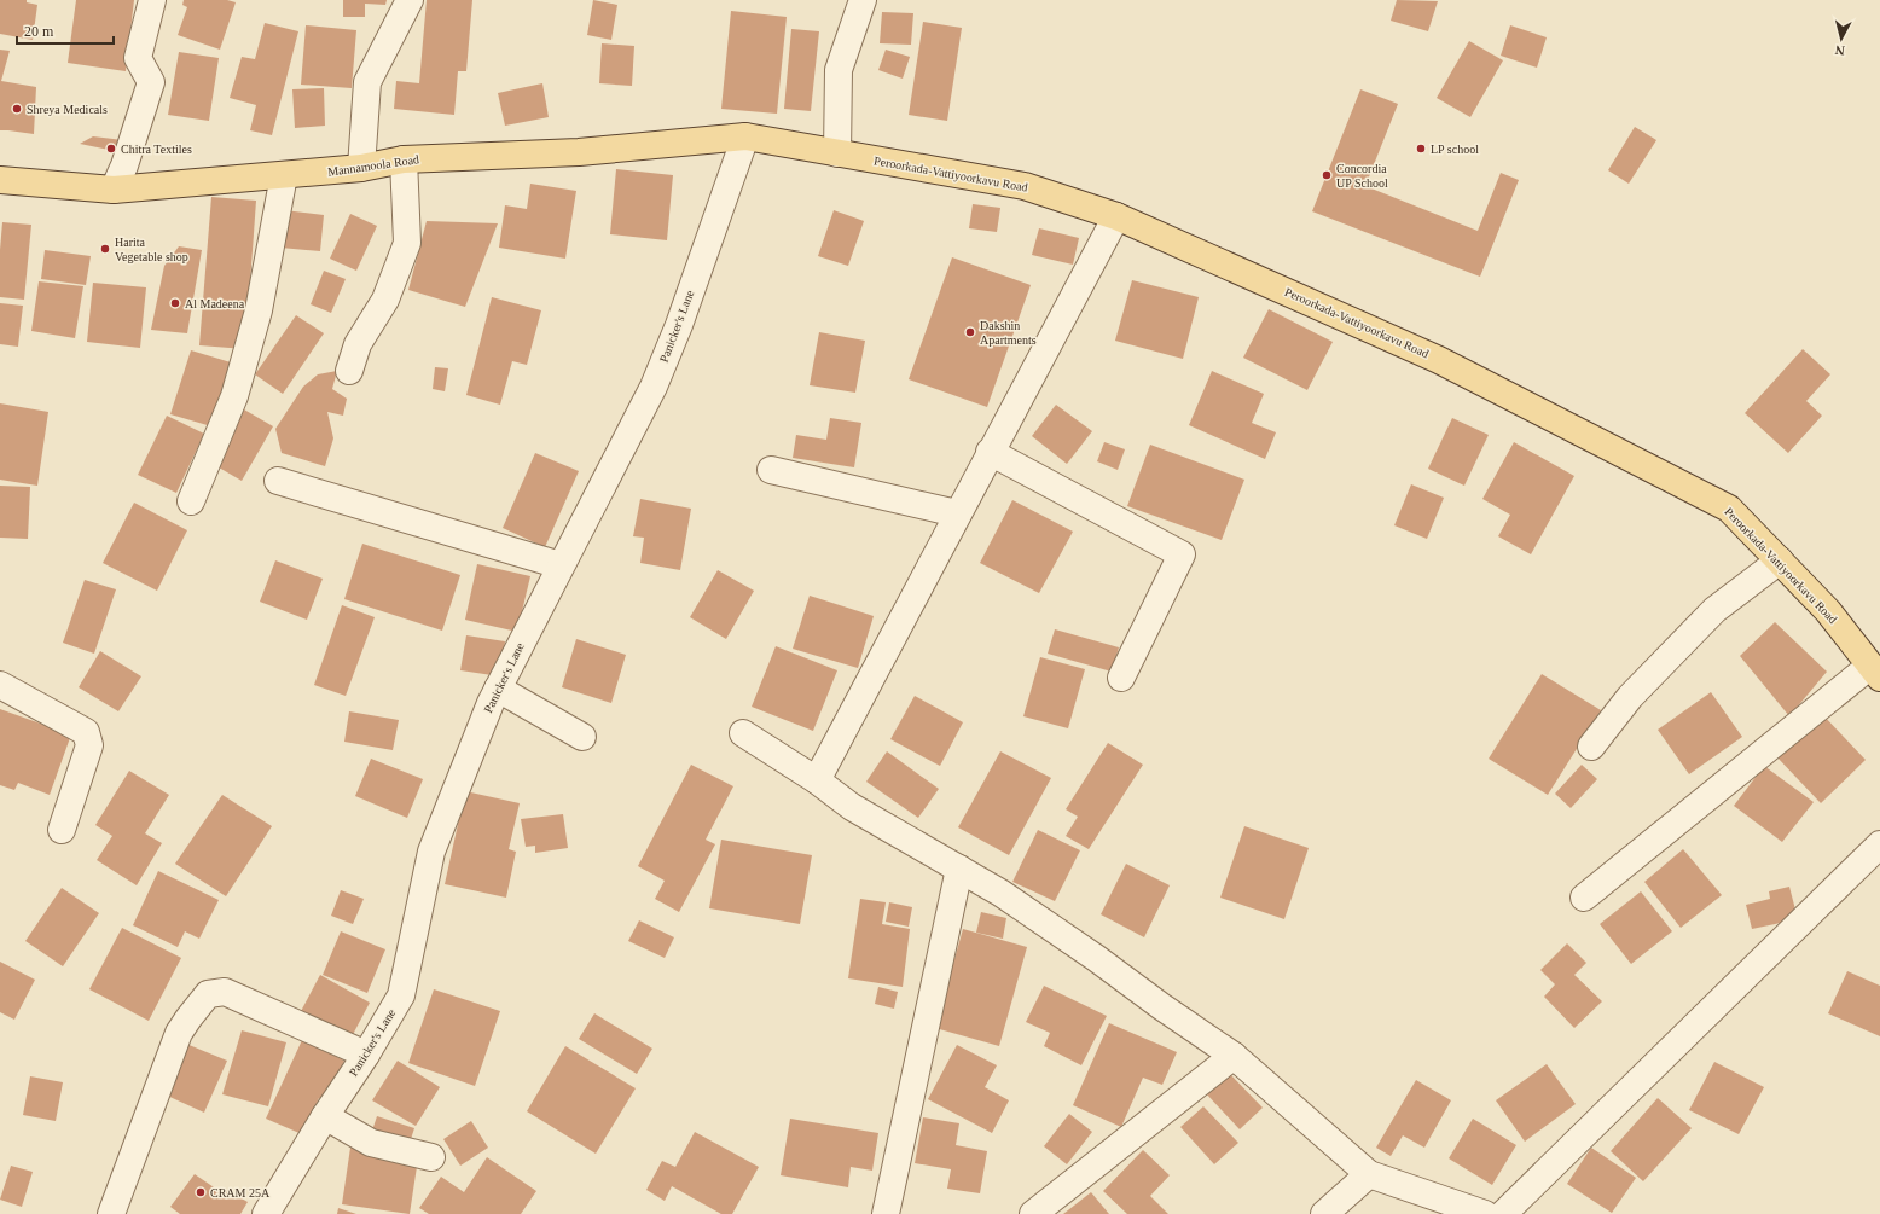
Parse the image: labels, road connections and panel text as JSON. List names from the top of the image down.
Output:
{
  "streets": {
    "main road": ["Mannamoola Road", "Peroorkada-Vattiyoorkavu Road"],
    "street": ["Panicker's Lane"]
  },
  "crossings": [
    ["Mannamoola Road", "Peroorkada-Vattiyoorkavu Road"],
    ["Mannamoola Road", "Panicker's Lane"],
    ["Peroorkada-Vattiyoorkavu Road", "Panicker's Lane"]
  ],
  "places": [
    "Shreya Medicals",
    "Chitra Textiles",
    "LP school",
    "Concordia UP School",
    "Harita Vegetable shop",
    "Al Madeena",
    "Dakshin Apartments",
    "CRAM 25A"
  ],
  "scale_bar": "20 m",
  "north": "bottom"
}
